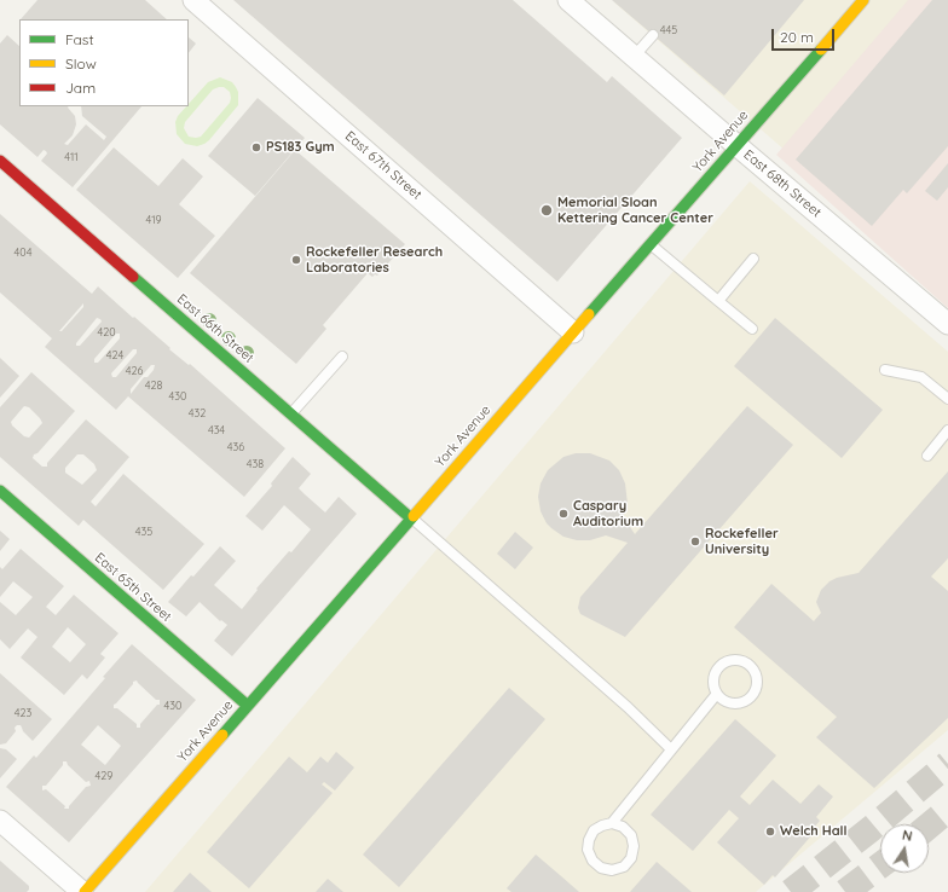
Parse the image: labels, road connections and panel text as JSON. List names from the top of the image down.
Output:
{
  "streets": {
    "main road": ["York Avenue", "East 66th Street", "East 65th Street"],
    "street": ["East 67th Street", "East 68th Street"]
  },
  "crossings": [
    ["York Avenue", "East 67th Street"],
    ["York Avenue", "East 68th Street"],
    ["York Avenue", "East 66th Street"],
    ["York Avenue", "East 65th Street"]
  ],
  "places": [
    "PS183 Gym",
    "Memorial Sloan Kettering Cancer Center",
    "Rockefeller Research Laboratories",
    "Caspary Auditorium",
    "Rockefeller University",
    "Welch Hall"
  ],
  "house_numbers": [
    "445",
    "411",
    "419",
    "404",
    "420",
    "424",
    "426",
    "428",
    "430",
    "432",
    "434",
    "436",
    "438",
    "435",
    "430",
    "423",
    "429"
  ],
  "legend": ["Fast", "Slow", "Jam"],
  "scale_bar": "20 m",
  "north": "top"
}
